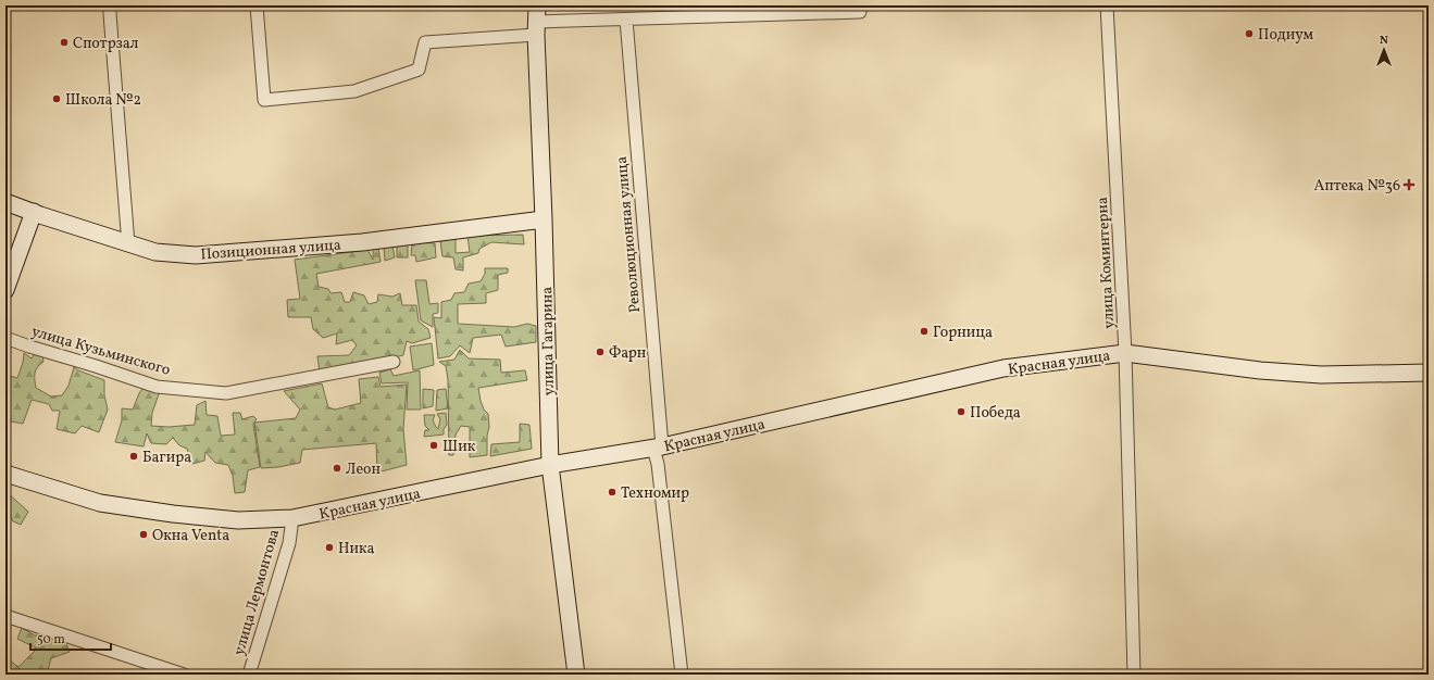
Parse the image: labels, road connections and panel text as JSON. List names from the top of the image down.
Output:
{
  "streets": {
    "main road": ["Позиционная улица", "улица Гагарина", "Красная улица"],
    "street": [
      "Революционная улица",
      "улица Коминтерна",
      "улица Кузьминского",
      "улица Лермонтова"
    ]
  },
  "crossings": [
    ["Революционная улица", "Красная улица"],
    ["Позиционная улица", "улица Гагарина"],
    ["улица Коминтерна", "Красная улица"],
    ["улица Гагарина", "Красная улица"],
    ["Красная улица", "улица Лермонтова"]
  ],
  "places": {
    "other": [
      "Подиум",
      "Спотрзал",
      "Школа №2",
      "Горница",
      "Фарн",
      "Победа",
      "Шик",
      "Багира",
      "Леон",
      "Техномир",
      "Окна Venta",
      "Ника"
    ],
    "health": ["Аптека №36"]
  },
  "scale_bar": "50 m",
  "north": "top"
}
